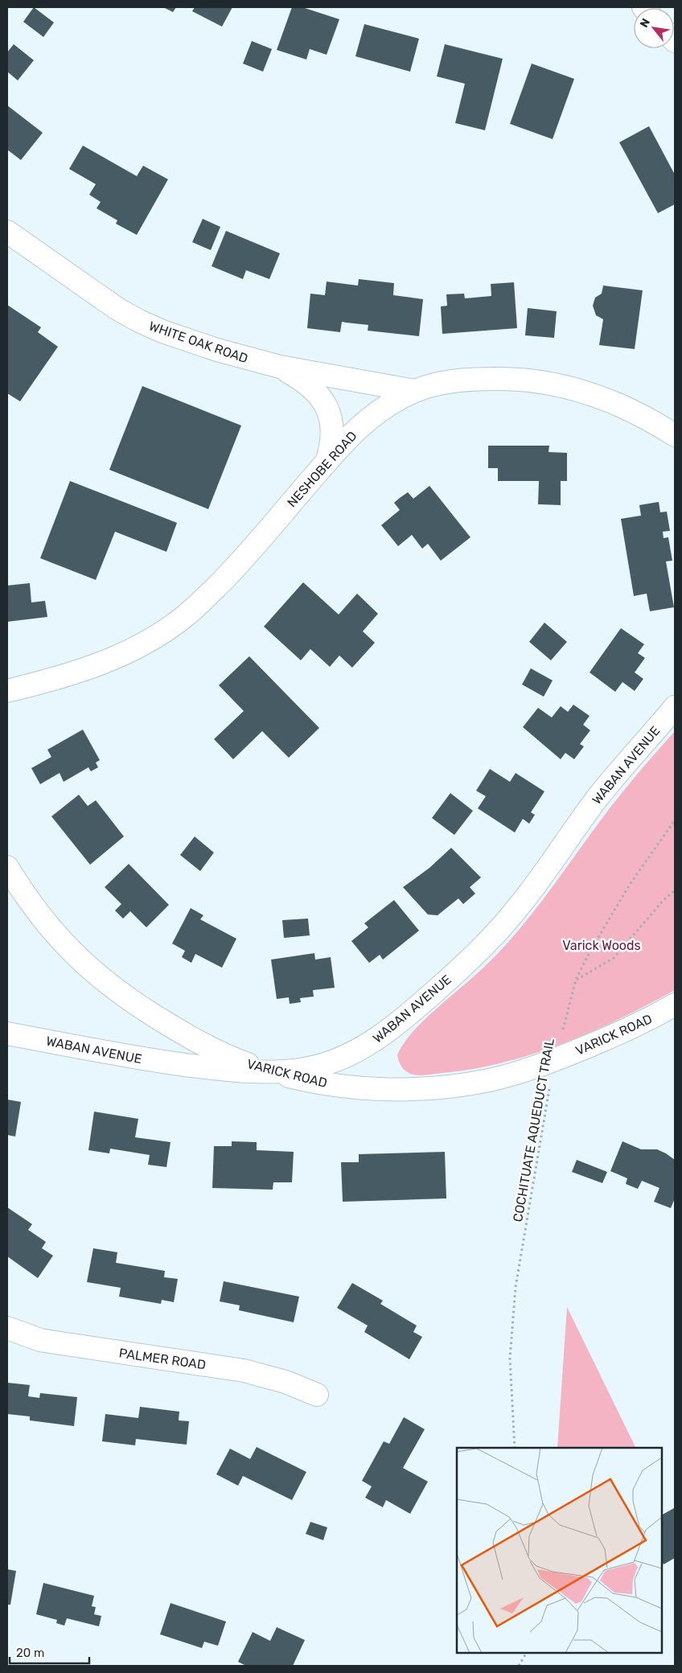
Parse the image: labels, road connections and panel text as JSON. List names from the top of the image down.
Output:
{
  "streets": {
    "street": [
      "WHITE OAK ROAD",
      "NESHOBE ROAD",
      "WABAN AVENUE",
      "VARICK ROAD",
      "PALMER ROAD"
    ],
    "path": ["COCHITUATE AQUEDUCT TRAIL"]
  },
  "crossings": [
    ["WHITE OAK ROAD", "NESHOBE ROAD"],
    ["WABAN AVENUE", "VARICK ROAD"],
    ["VARICK ROAD", "COCHITUATE AQUEDUCT TRAIL"]
  ],
  "parks": ["Varick Woods"],
  "scale_bar": "20 m",
  "north": "top left"
}
